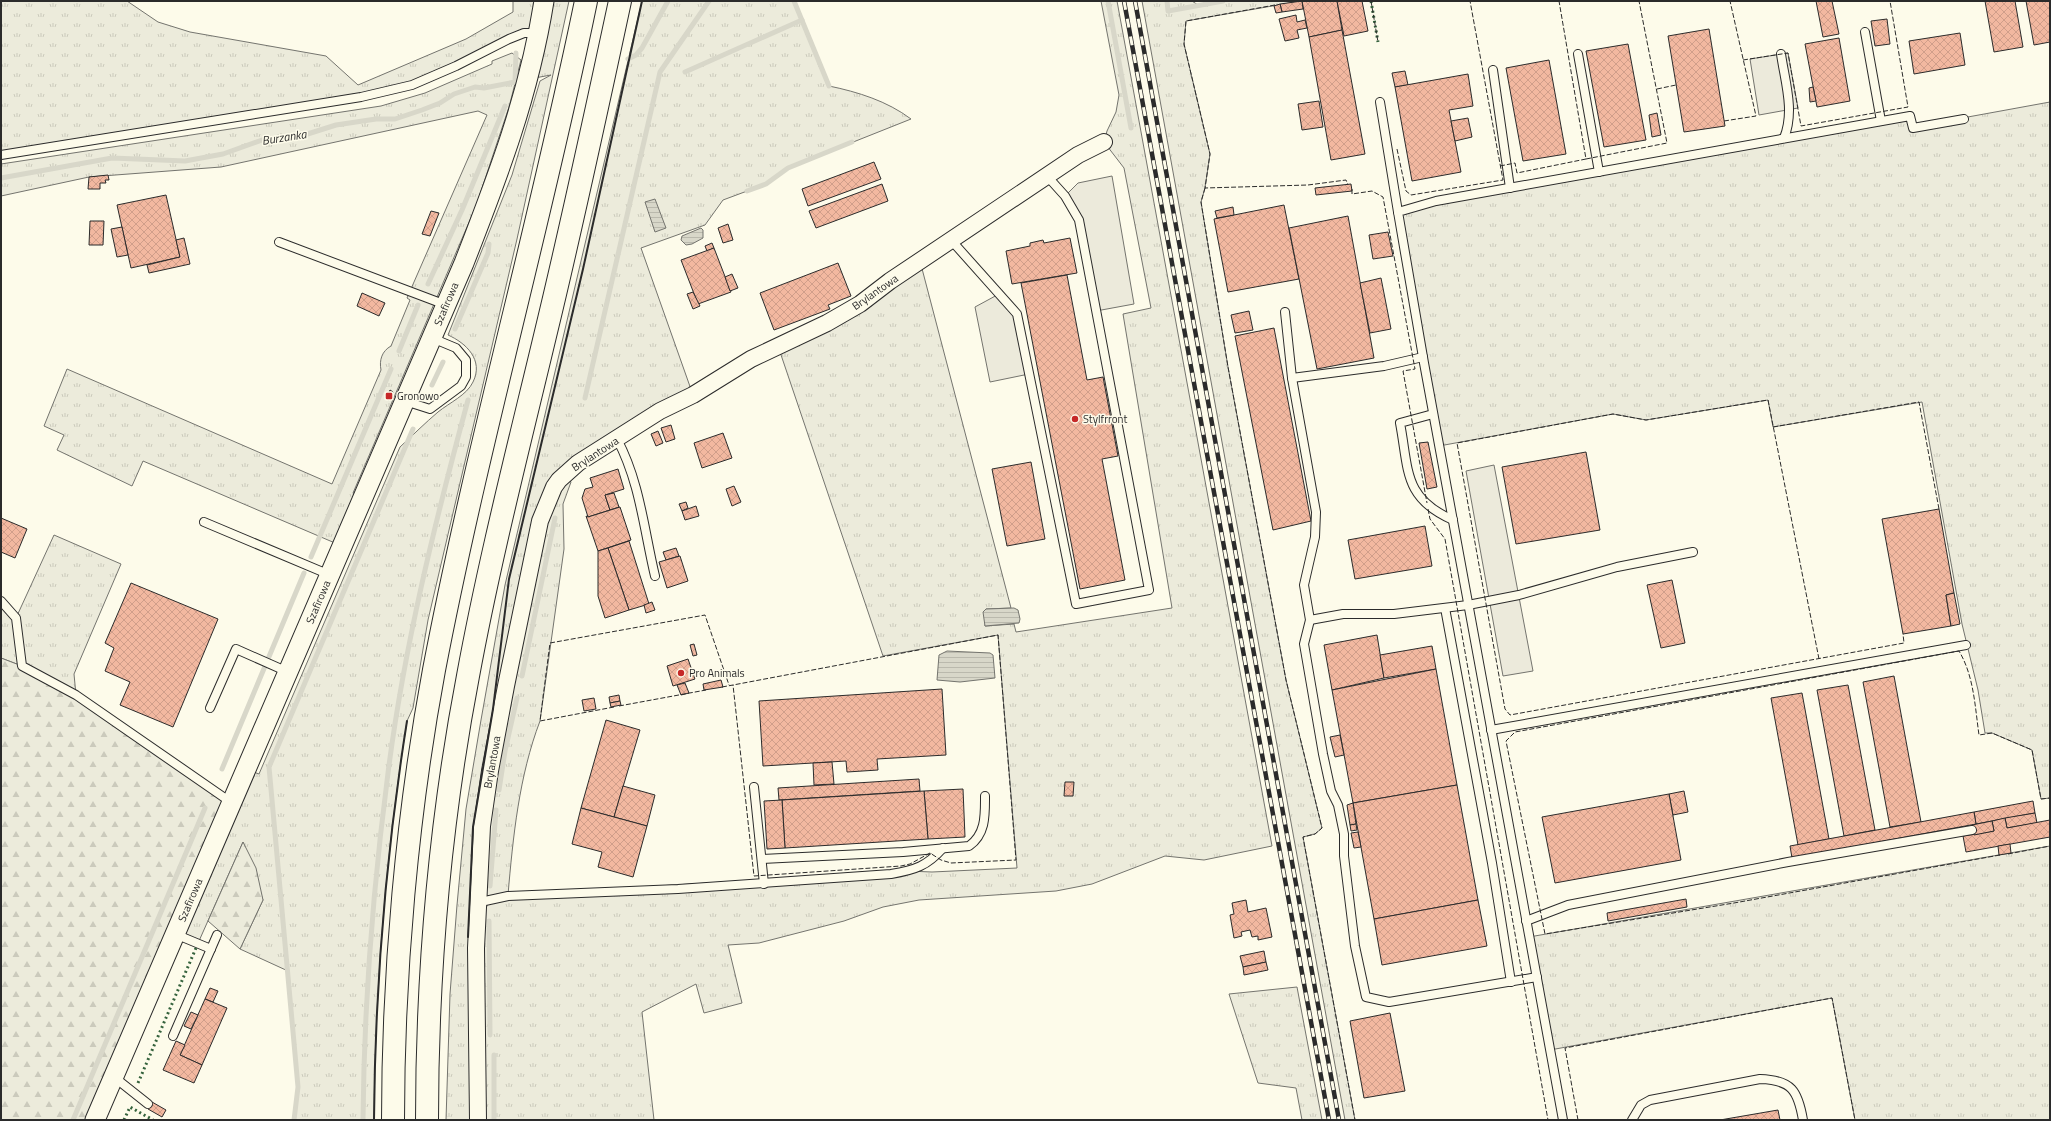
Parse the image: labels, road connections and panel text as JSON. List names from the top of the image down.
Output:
{
  "streets": {
    "street": ["Brylantowa", "Szafirowa"]
  },
  "water": ["Burzanka"],
  "places": {
    "transit": ["Gronowo"],
    "other": ["Stylfrront", "Pro Animals"]
  }
}
